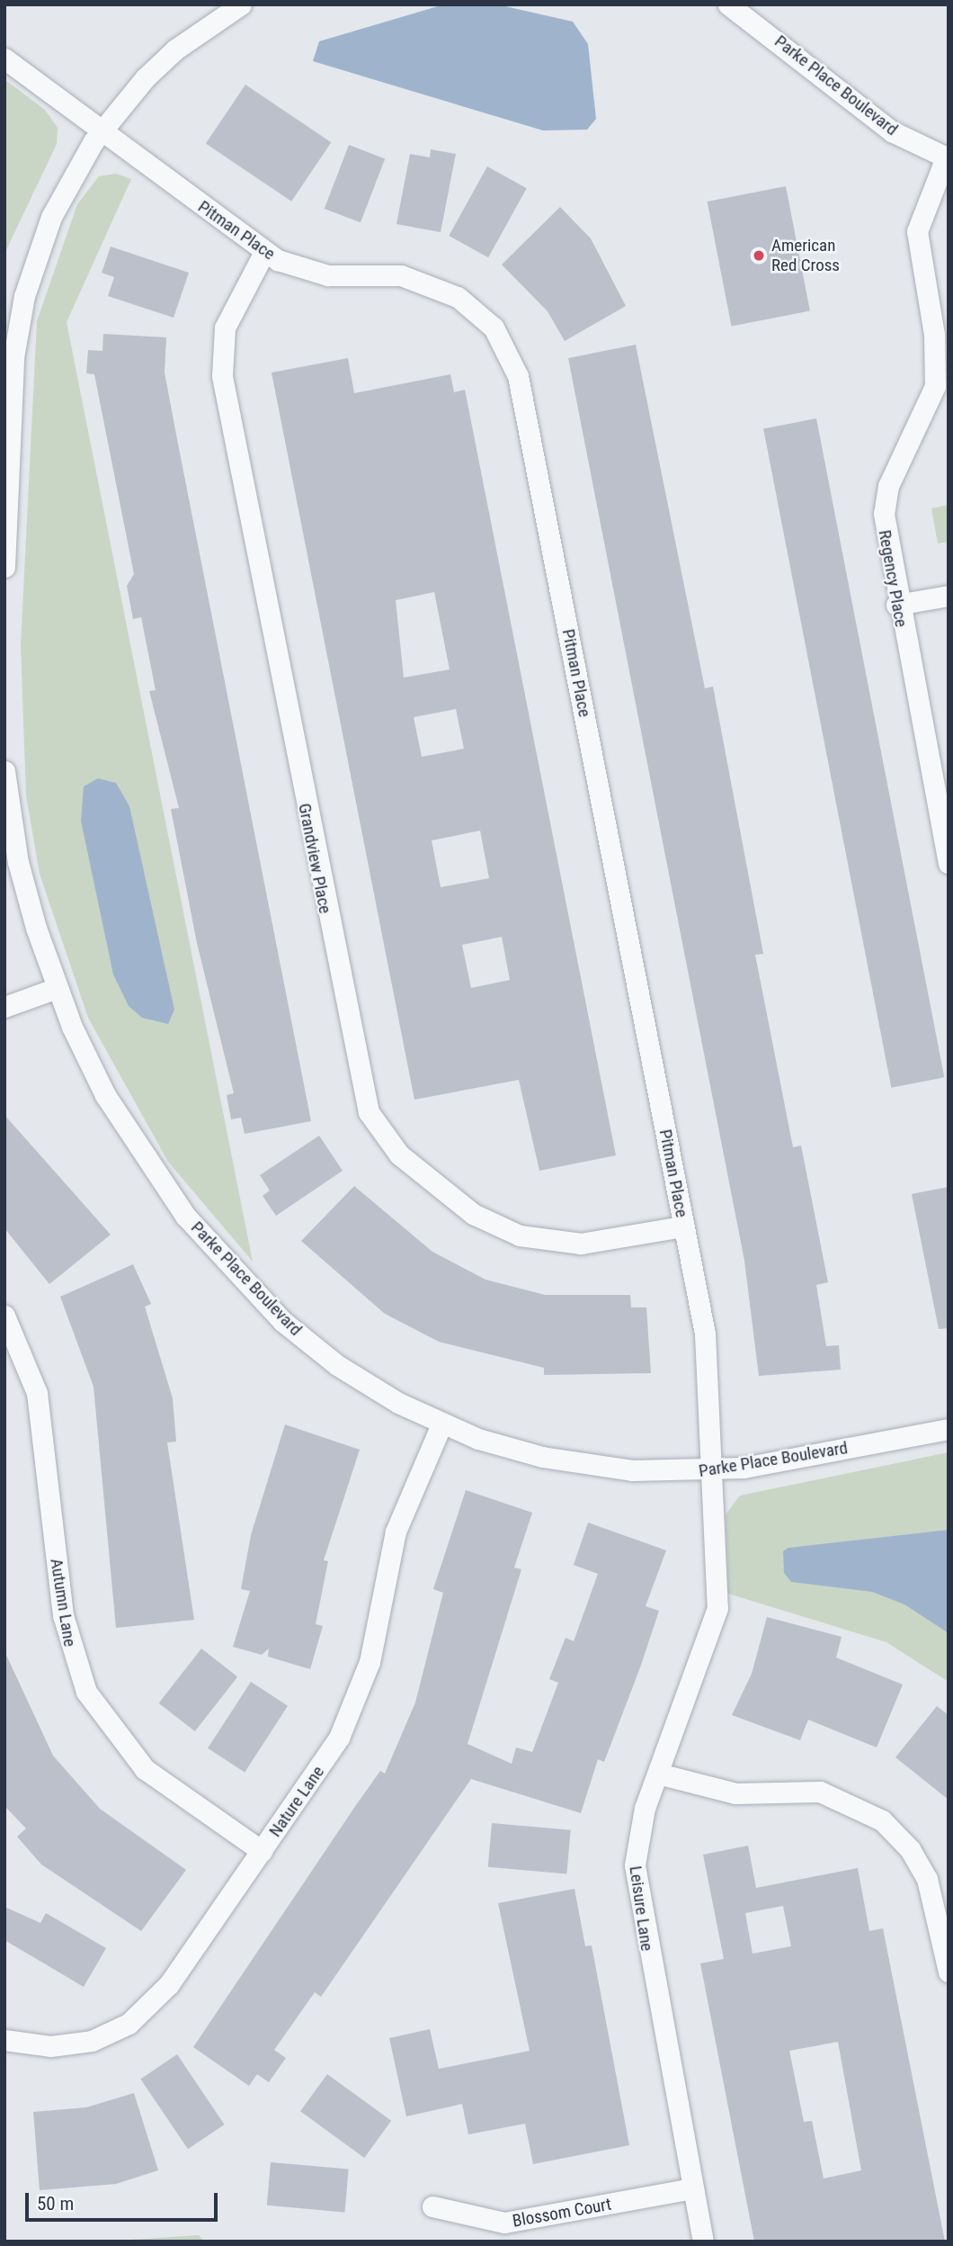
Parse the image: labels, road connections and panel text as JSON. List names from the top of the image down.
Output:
{
  "streets": {
    "street": [
      "Parke Place Boulevard",
      "Pitman Place",
      "Regency Place",
      "Grandview Place",
      "Autumn Lane",
      "Nature Lane",
      "Leisure Lane",
      "Blossom Court"
    ]
  },
  "crossings": [
    ["Parke Place Boulevard", "Pitman Place"],
    ["Parke Place Boulevard", "Regency Place"],
    ["Parke Place Boulevard", "Nature Lane"],
    ["Parke Place Boulevard", "Leisure Lane"],
    ["Pitman Place", "Grandview Place"],
    ["Pitman Place", "Leisure Lane"],
    ["Autumn Lane", "Nature Lane"],
    ["Leisure Lane", "Blossom Court"]
  ],
  "places": ["American Red Cross"],
  "scale_bar": "50 m"
}
